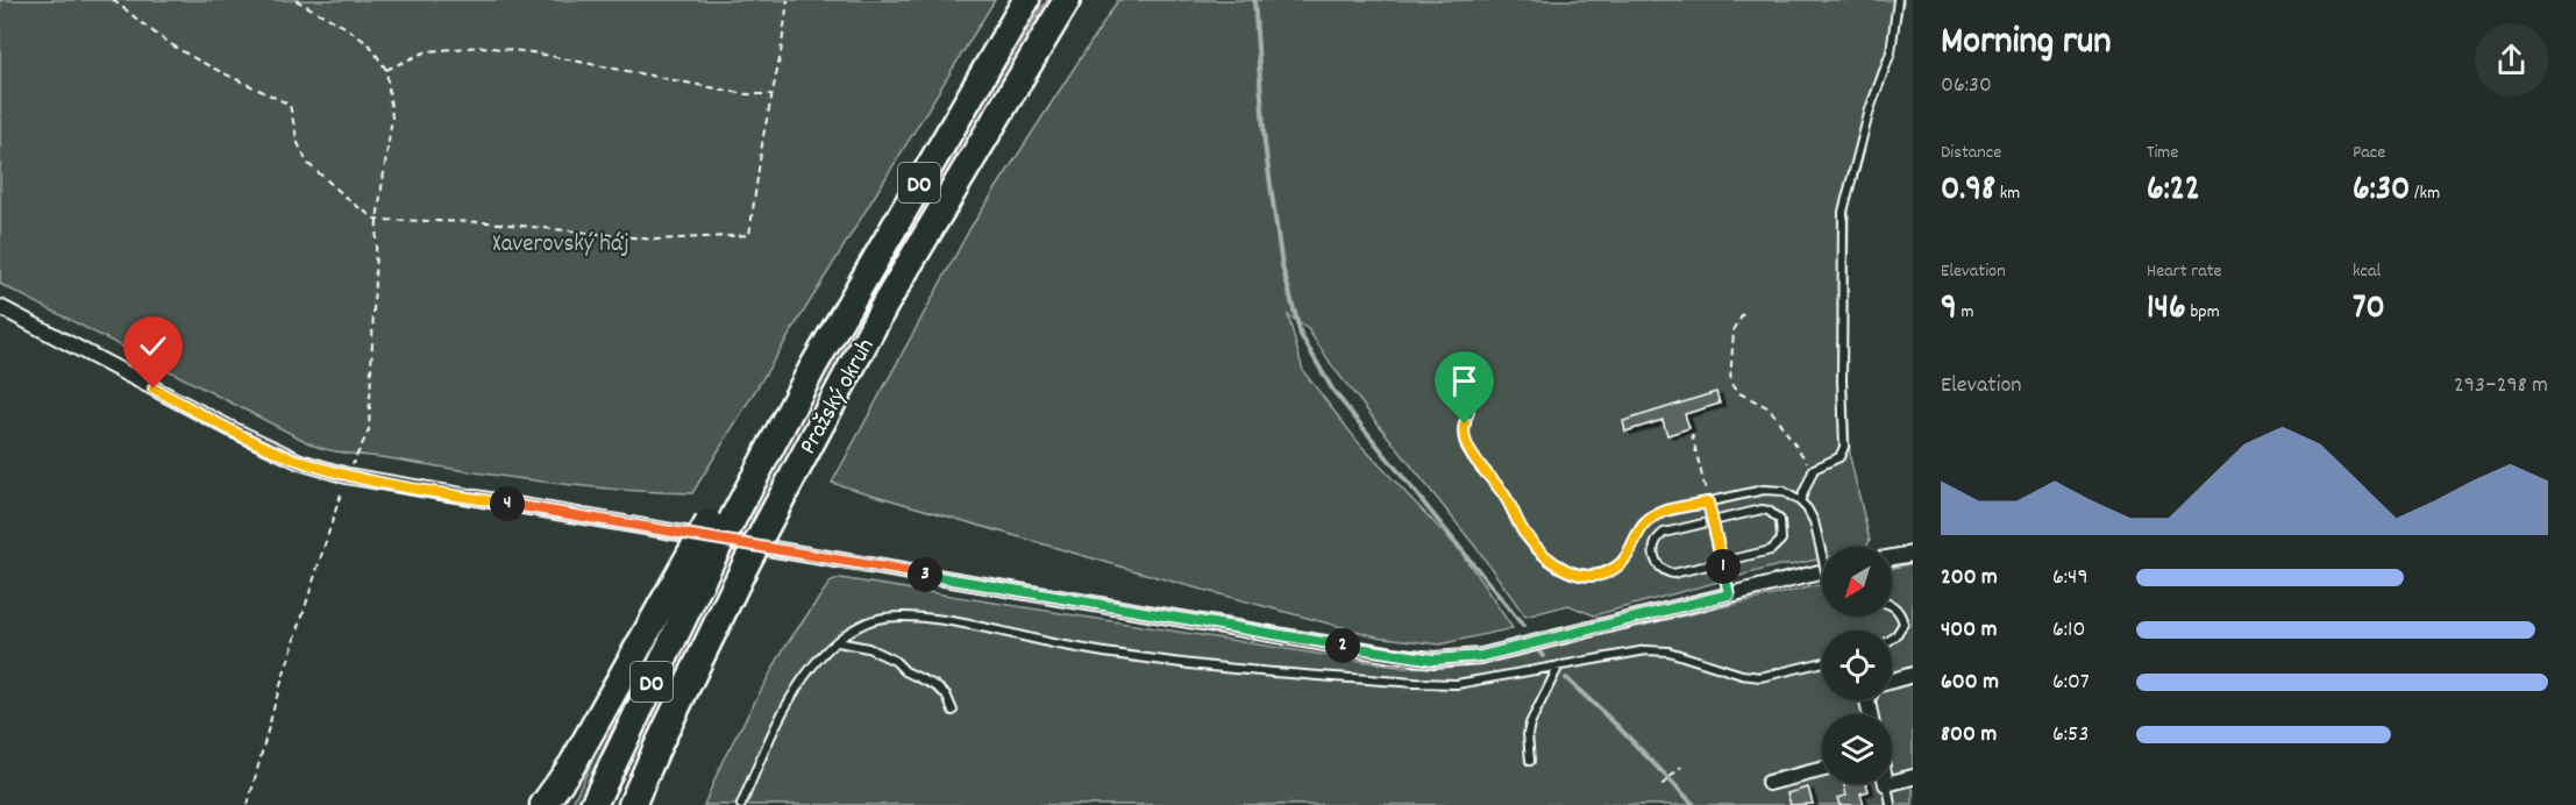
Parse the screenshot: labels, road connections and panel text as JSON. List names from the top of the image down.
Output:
{
  "streets": {
    "highway": ["D0", "Pražský okruh"]
  },
  "parks": ["Xaverovský háj"],
  "north": "bottom left",
  "page": {
    "heading": ["Morning run", "06:30"],
    "stats": [
      ["Distance", "0.98 km"],
      ["Time", "6:22"],
      ["Pace", "6:30 /km"],
      ["Elevation", "9 m"],
      ["Heart rate", "146 bpm"],
      ["kcal", "70"]
    ],
    "chart": ["Elevation", "293–298 m"],
    "pins": [
      "4",
      "1",
      "3",
      "2"
    ],
    "list": [
      {
        "name": "200 m",
        "note": "6:49"
      },
      {
        "name": "400 m",
        "note": "6:10"
      },
      {
        "name": "600 m",
        "note": "6:07"
      },
      {
        "name": "800 m",
        "note": "6:53"
      }
    ]
  }
}
